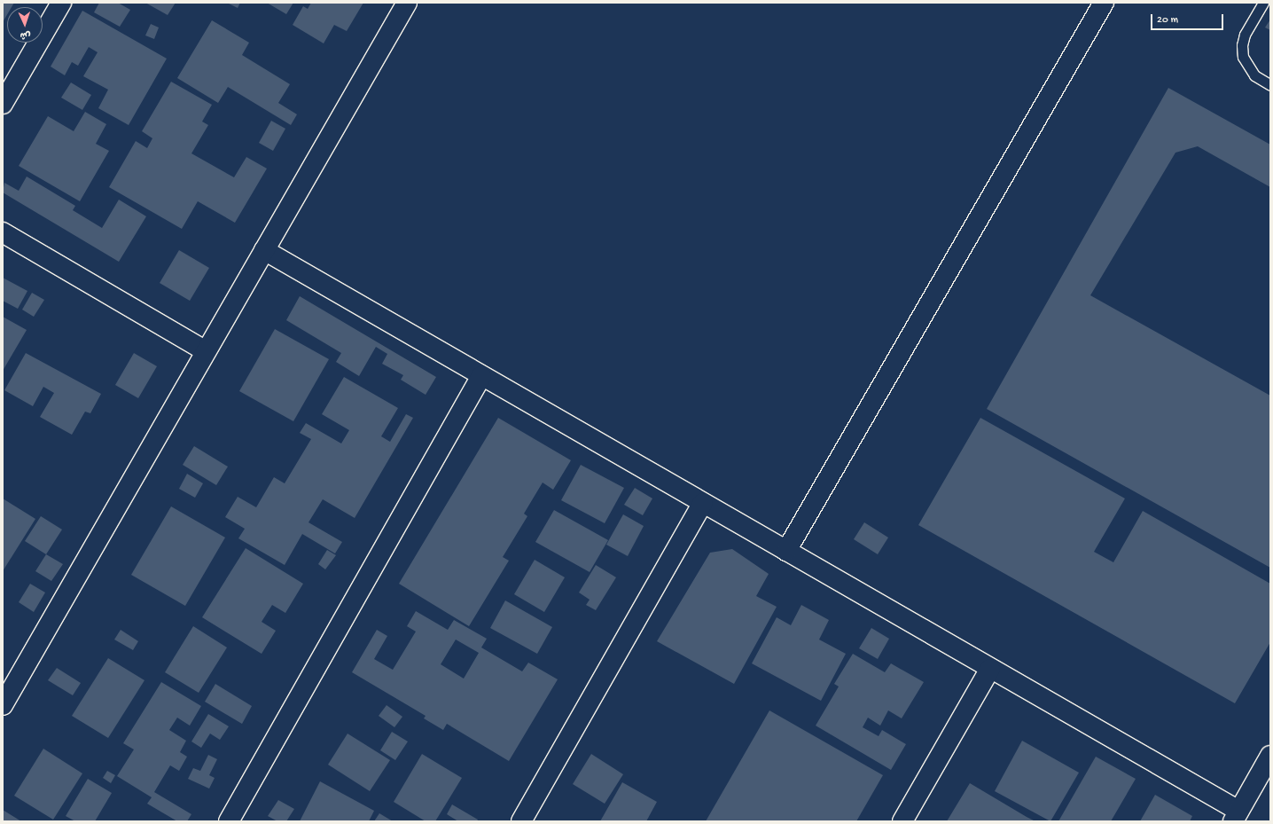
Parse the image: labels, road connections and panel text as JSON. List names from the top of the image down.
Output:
{
  "scale_bar": "20 m",
  "north": "bottom"
}
